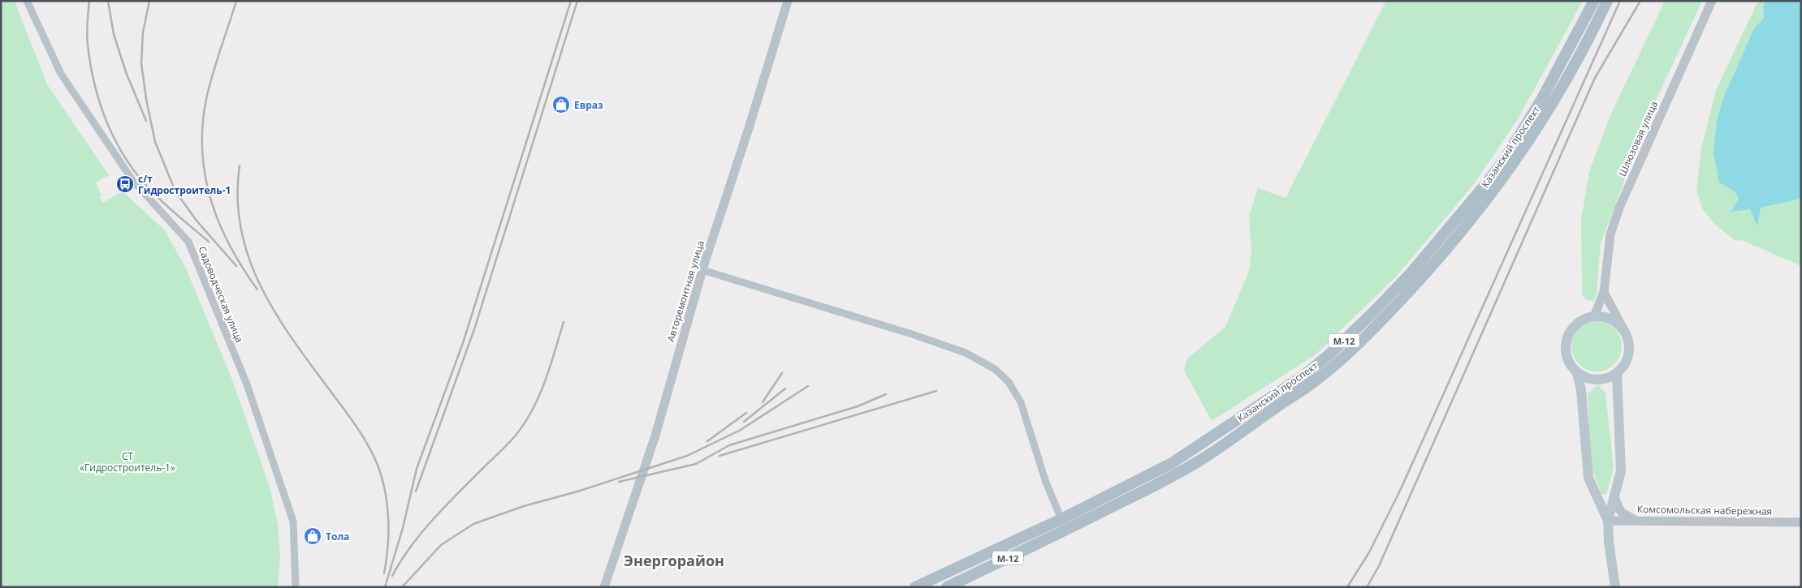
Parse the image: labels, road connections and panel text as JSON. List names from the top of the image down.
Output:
{
  "streets": {
    "main road": ["Казанский проспект", "М-12"],
    "street": [
      "Шлюзовая улица",
      "Авторемонтная улица",
      "Садоводческая улица",
      "Комсомольская набережная"
    ]
  },
  "districts": ["Энергорайон"],
  "parks": ["СТ «Гидростроитель-1»"],
  "places": {
    "shop": ["Евраз", "Тола"],
    "bus stop": ["с/т Гидростроитель-1"]
  }
}
